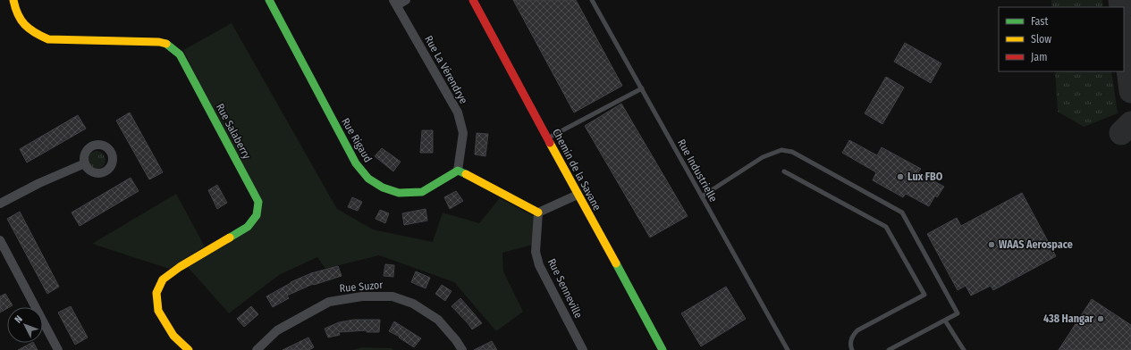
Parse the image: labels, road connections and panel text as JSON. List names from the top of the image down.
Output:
{
  "streets": {
    "street": [
      "Rue La Vérendrye",
      "Rue Salaberry",
      "Rue Rigaud",
      "Chemin de la Savane",
      "Rue Suzor",
      "Rue Senneville"
    ],
    "lane": ["Rue Industrielle"]
  },
  "crossings": [
    ["Rue La Vérendrye", "Rue Rigaud"]
  ],
  "places": ["Lux FBO", "WAAS Aerospace", "438 Hangar"],
  "legend": ["Fast", "Slow", "Jam"],
  "north": "top left"
}
